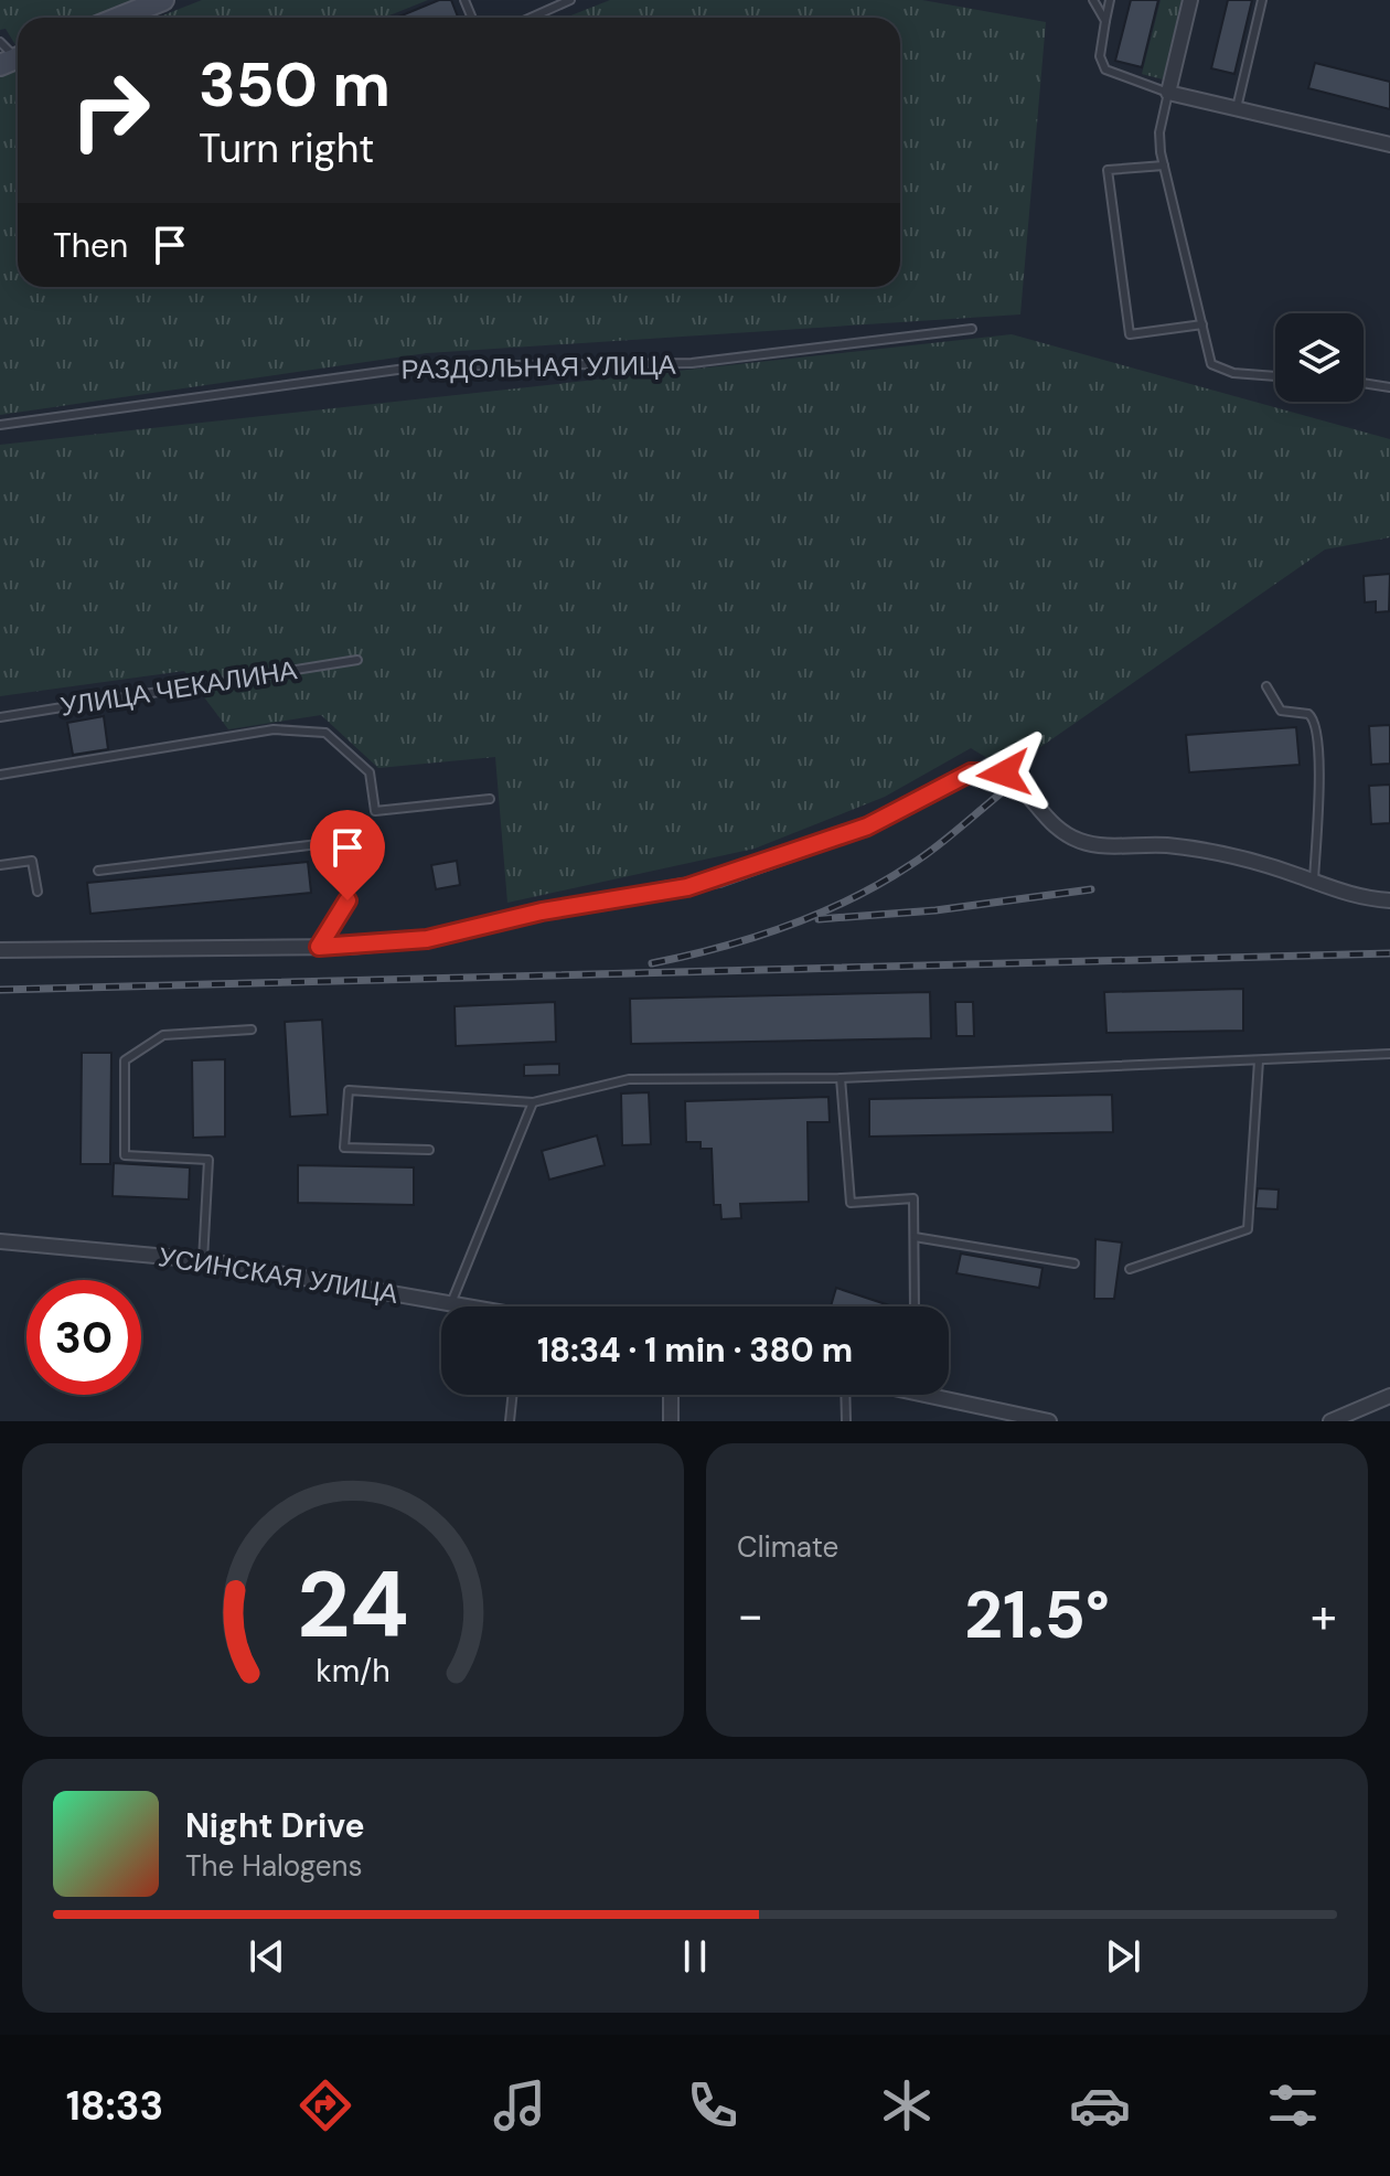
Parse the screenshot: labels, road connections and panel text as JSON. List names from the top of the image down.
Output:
{
  "streets": {
    "street": ["УСИНСКАЯ УЛИЦА"],
    "lane": ["РАЗДОЛЬНАЯ УЛИЦА", "УЛИЦА ЧЕКАЛИНА"]
  },
  "page": {
    "turn": ["350 m", "Turn right"],
    "then": "Then",
    "limit": "30",
    "trip": "18:34 · 1 min · 380 m",
    "tile": "Climate",
    "heat": ["−", "21.5°", "+"],
    "song": ["Night Drive", "The Halogens"],
    "tabs": "18:33",
    "gauge": ["24", "km/h"]
  }
}
